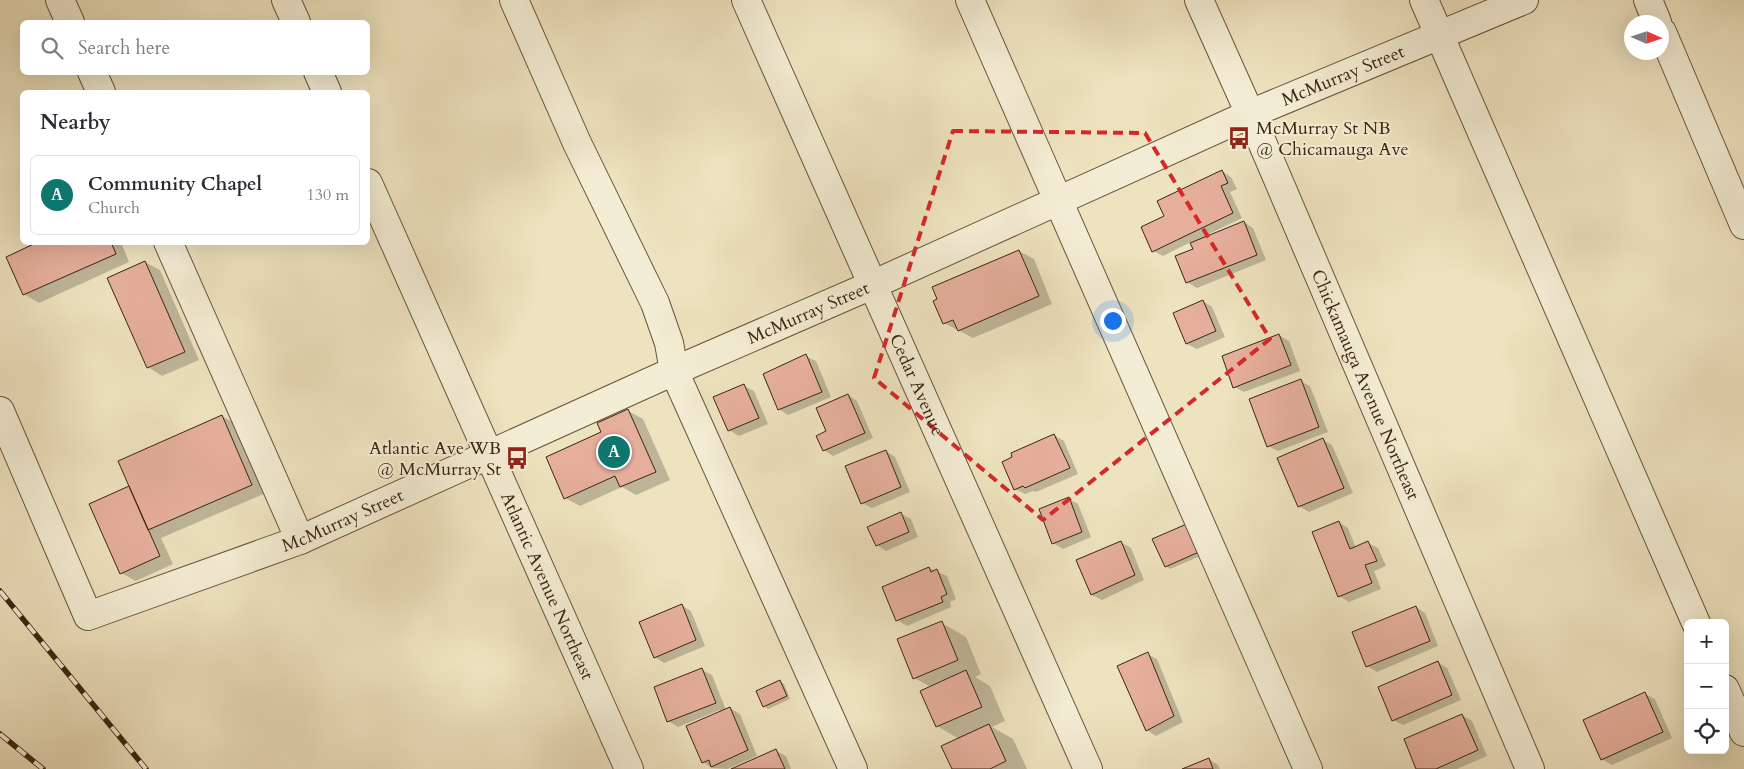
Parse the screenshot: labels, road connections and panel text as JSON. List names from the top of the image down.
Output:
{
  "streets": {
    "street": [
      "McMurray Street",
      "Chickamauga Avenue Northeast",
      "Cedar Avenue",
      "Atlantic Avenue Northeast"
    ]
  },
  "crossings": [
    ["McMurray Street", "Chickamauga Avenue Northeast"],
    ["McMurray Street", "Cedar Avenue"],
    ["McMurray Street", "Atlantic Avenue Northeast"]
  ],
  "places": {
    "bus stop": ["McMurray St NB @ Chicamauga Ave", "Atlantic Ave WB @ McMurray St"]
  },
  "north": "right",
  "page": {
    "search": "Search here",
    "heading": "Nearby",
    "list": [
      {
        "mark": "A",
        "name": "Community Chapel",
        "note": "Church",
        "value": "130 m"
      }
    ],
    "pins": "A",
    "map_buttons": ["+", "−"]
  }
}
